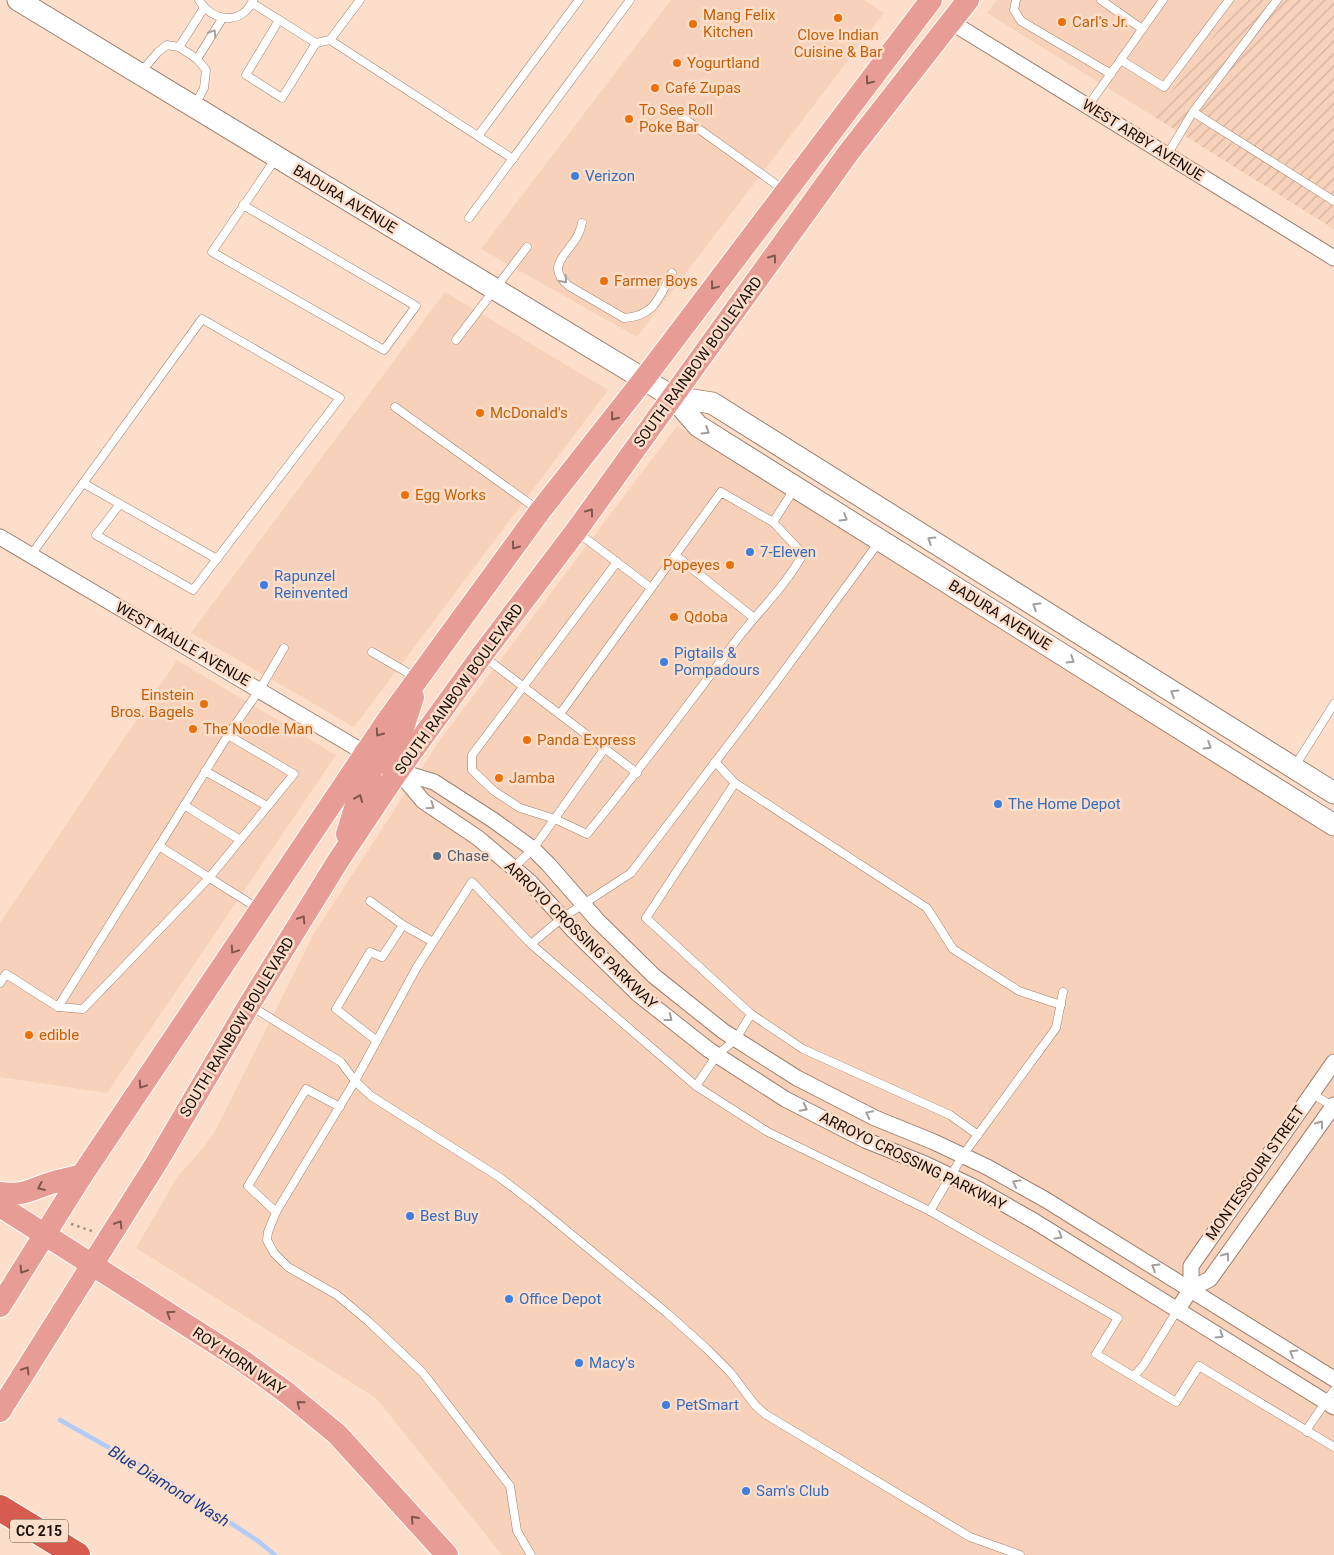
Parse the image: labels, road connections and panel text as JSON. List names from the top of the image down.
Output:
{
  "streets": {
    "highway": ["CC 215"],
    "main road": ["BADURA AVENUE", "SOUTH RAINBOW BOULEVARD", "ROY HORN WAY"],
    "street": [
      "WEST ARBY AVENUE",
      "WEST MAULE AVENUE",
      "ARROYO CROSSING PARKWAY",
      "MONTESSOURI STREET"
    ]
  },
  "crossings": [
    ["WEST ARBY AVENUE", "SOUTH RAINBOW BOULEVARD"],
    ["BADURA AVENUE", "SOUTH RAINBOW BOULEVARD"],
    ["SOUTH RAINBOW BOULEVARD", "WEST MAULE AVENUE"],
    ["SOUTH RAINBOW BOULEVARD", "ARROYO CROSSING PARKWAY"],
    ["SOUTH RAINBOW BOULEVARD", "ROY HORN WAY"],
    ["ARROYO CROSSING PARKWAY", "MONTESSOURI STREET"]
  ],
  "one_way": ["ROY HORN WAY"],
  "water": ["Blue Diamond Wash"],
  "places": [
    "Clove Indian Cuisine & Bar",
    "Carl's Jr.",
    "Mang Felix Kitchen",
    "Yogurtland",
    "Café Zupas",
    "To See Roll Poke Bar",
    "Verizon",
    "Farmer Boys",
    "McDonald's",
    "Egg Works",
    "7-Eleven",
    "Popeyes",
    "Rapunzel Reinvented",
    "Qdoba",
    "Pigtails & Pompadours",
    "Einstein Bros. Bagels",
    "The Noodle Man",
    "Panda Express",
    "Jamba",
    "The Home Depot",
    "Chase",
    "edible",
    "Best Buy",
    "Office Depot",
    "Macy's",
    "PetSmart",
    "Sam's Club"
  ]
}
